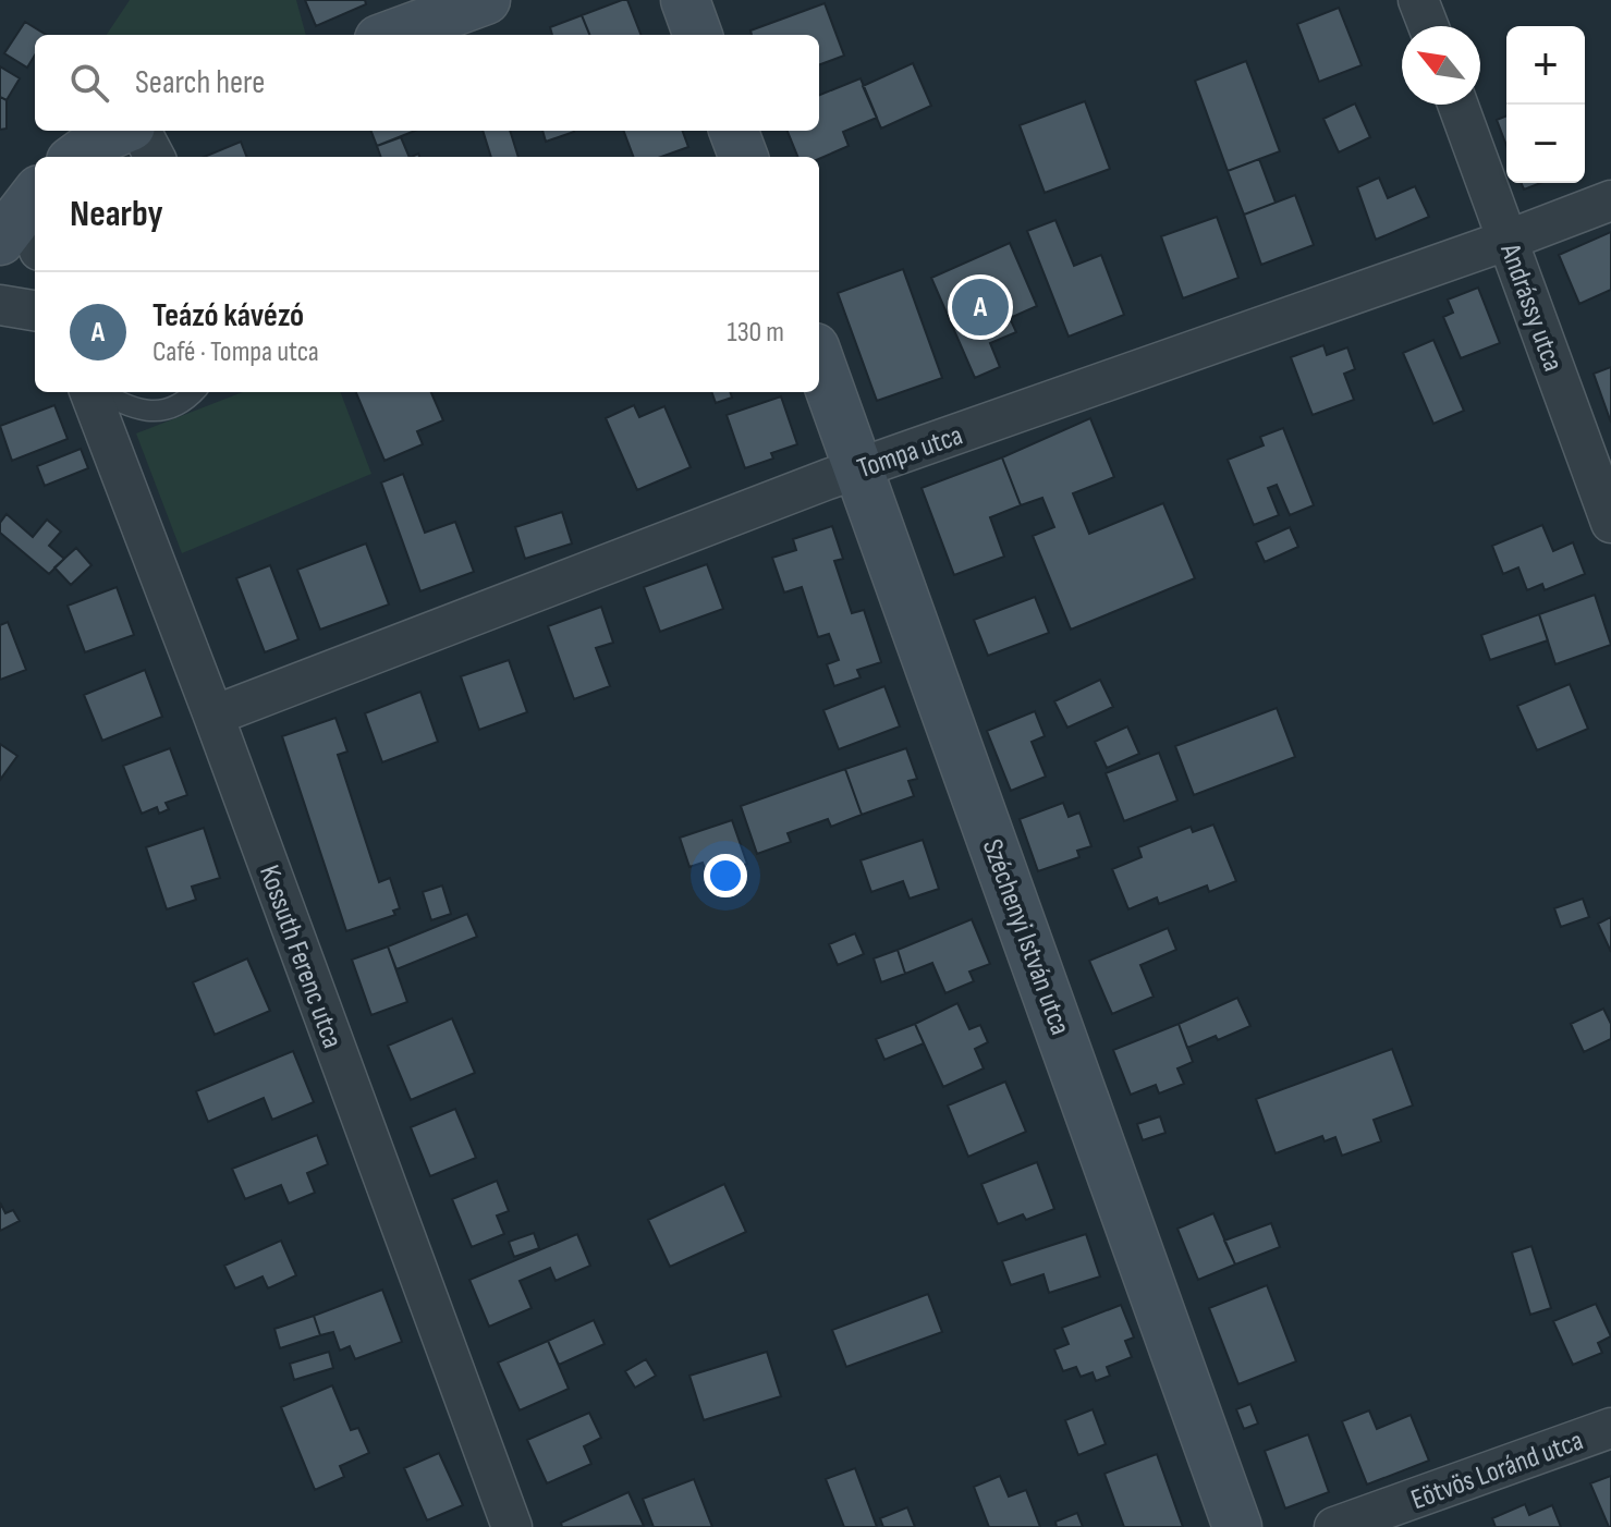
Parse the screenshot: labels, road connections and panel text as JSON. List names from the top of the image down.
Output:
{
  "streets": {
    "street": [
      "Andrássy utca",
      "Tompa utca",
      "Széchenyi István utca",
      "Kossuth Ferenc utca",
      "Eötvös Loránd utca"
    ]
  },
  "crossings": [
    ["Andrássy utca", "Tompa utca"],
    ["Tompa utca", "Széchenyi István utca"],
    ["Tompa utca", "Kossuth Ferenc utca"]
  ],
  "north": "top left",
  "page": {
    "map_buttons": ["+", "−"],
    "search": "Search here",
    "heading": "Nearby",
    "list": [
      {
        "mark": "A",
        "name": "Teázó kávézó",
        "note": "Café · Tompa utca",
        "value": "130 m"
      }
    ],
    "pins": "A"
  }
}
